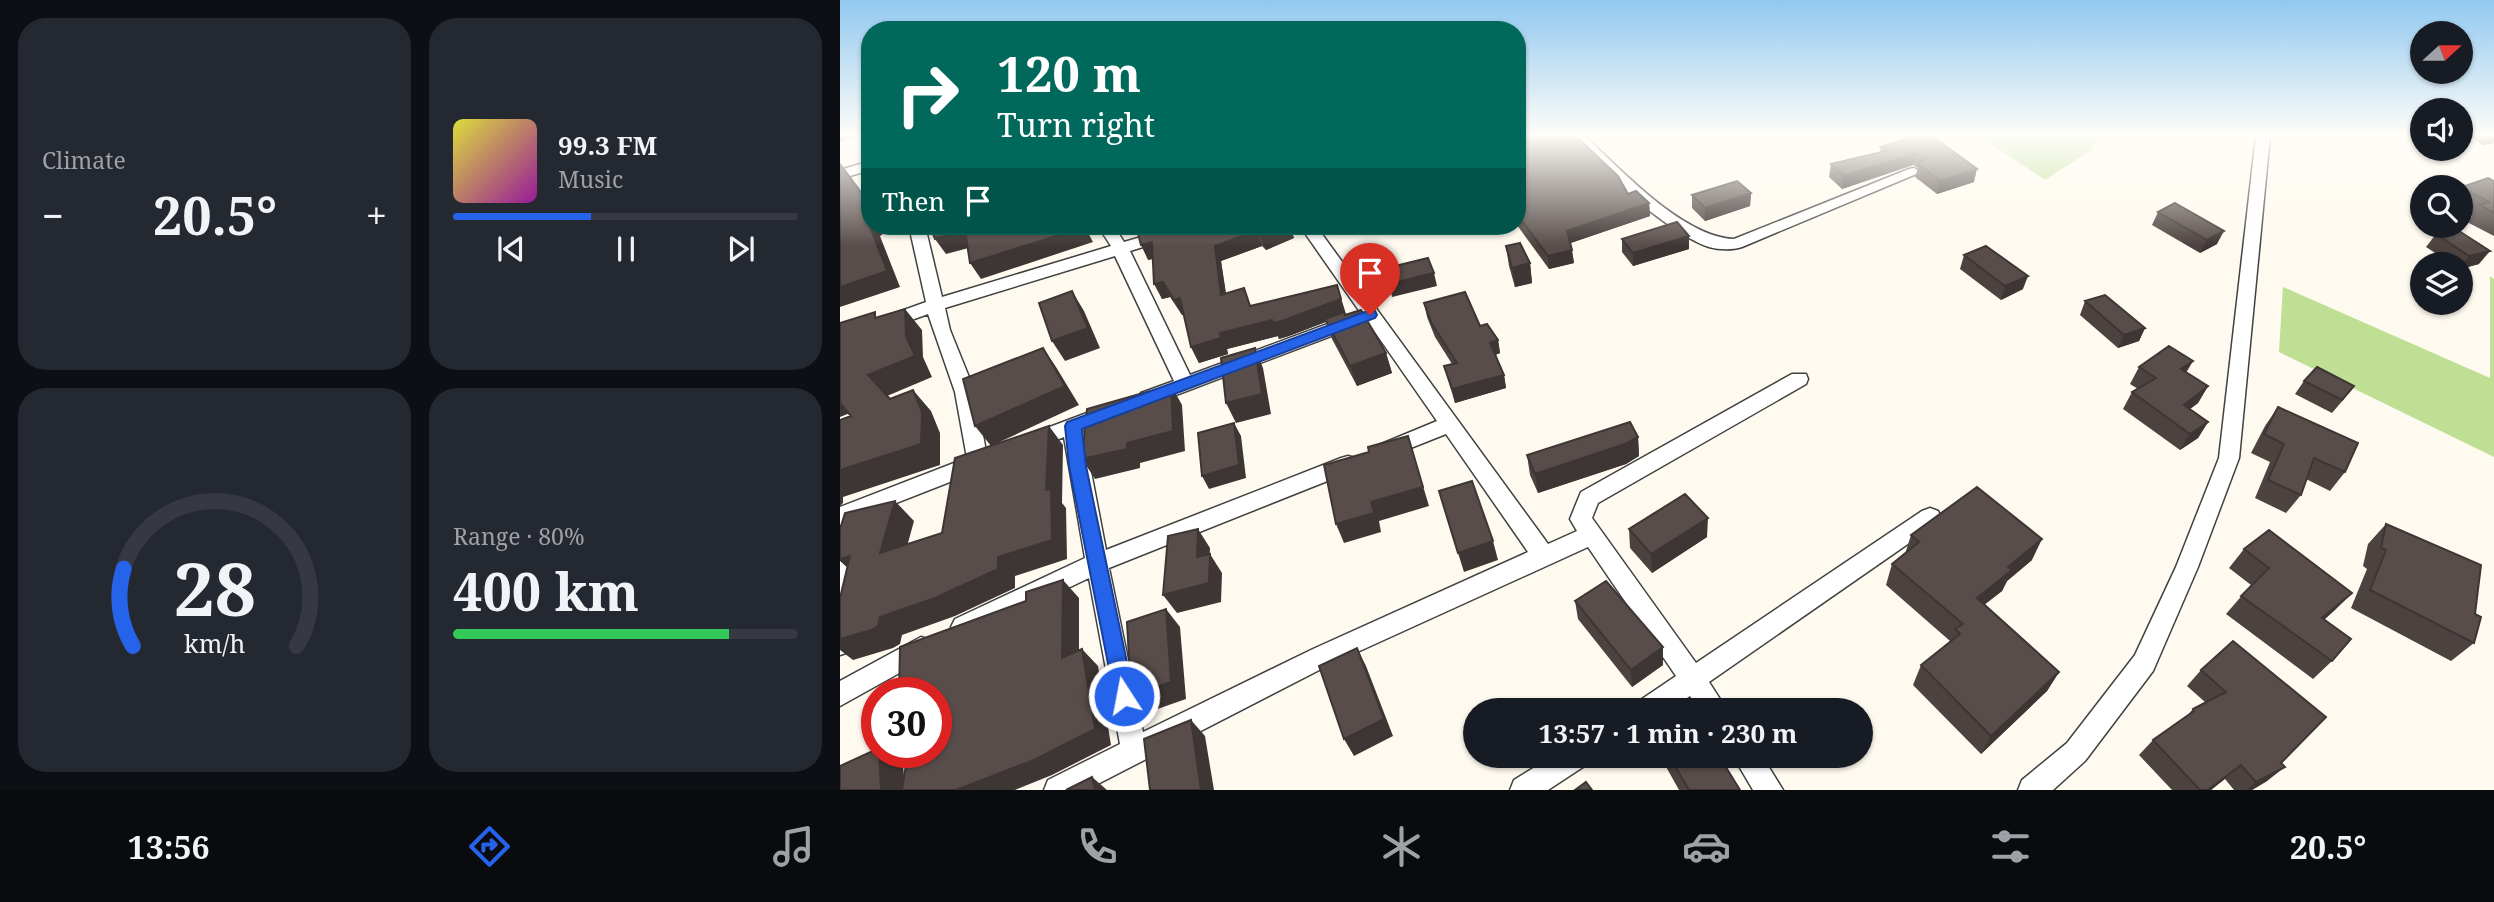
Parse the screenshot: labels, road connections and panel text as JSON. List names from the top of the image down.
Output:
{
  "north": "right",
  "page": {
    "tile": [
      "Climate",
      ["Range · 80%", "400 km"]
    ],
    "turn": ["120 m", "Turn right"],
    "song": ["99.3 FM", "Music"],
    "then": "Then",
    "heat": ["−", "20.5°", "+"],
    "limit": "30",
    "trip": "13:57 · 1 min · 230 m",
    "tabs": ["13:56", "20.5°"],
    "gauge": ["28", "km/h"]
  }
}
